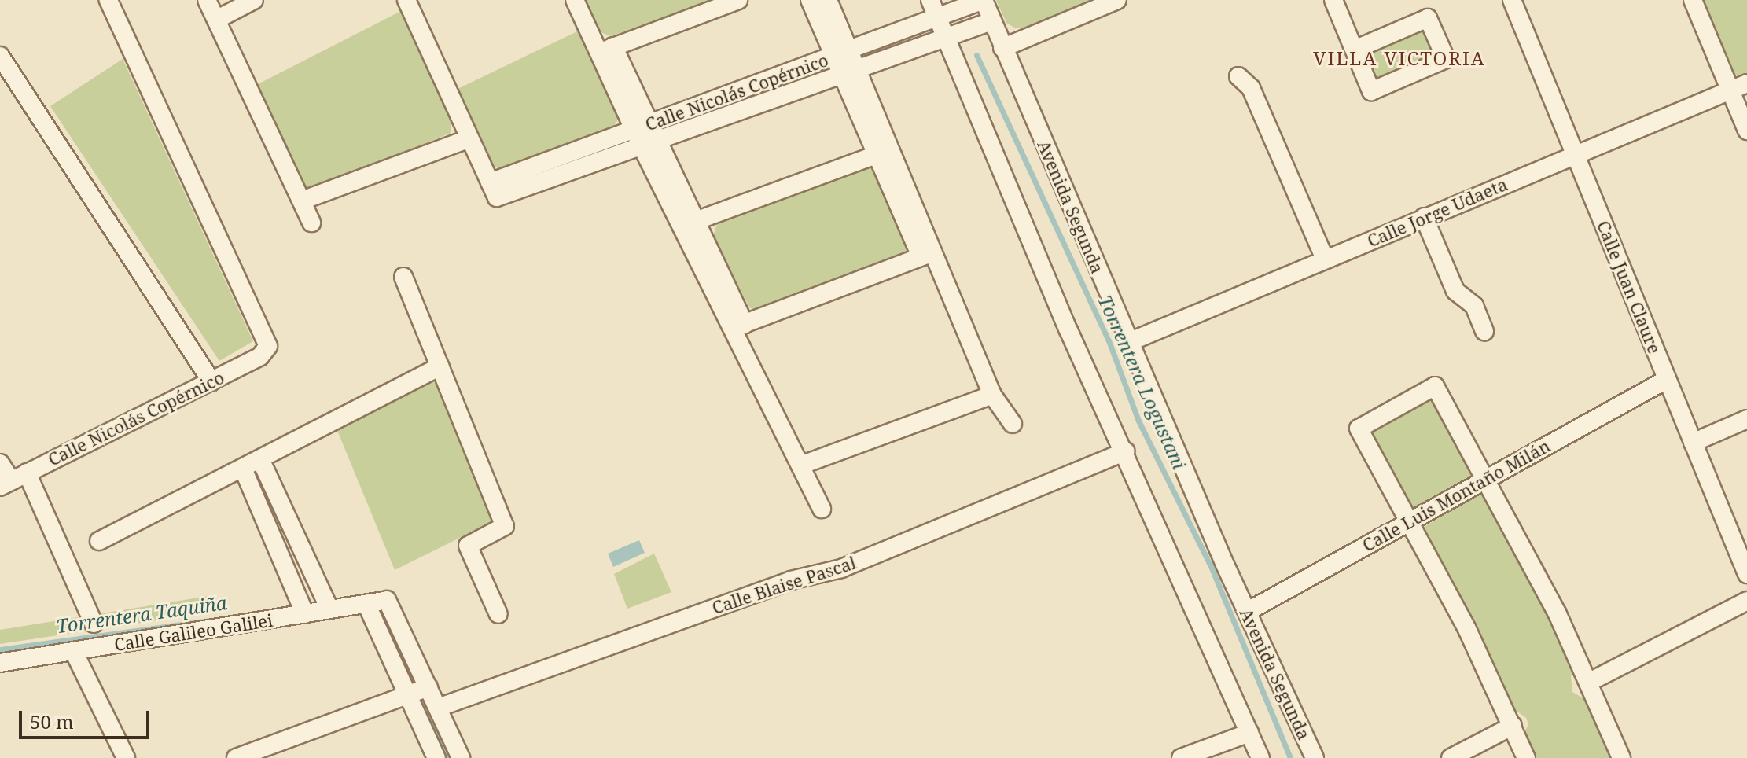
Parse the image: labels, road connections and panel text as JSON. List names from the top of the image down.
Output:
{
  "streets": {
    "street": [
      "Calle Nicolás Copérnico",
      "Avenida Segunda",
      "Calle Jorge Udaeta",
      "Calle Juan Claure",
      "Calle Luis Montaño Milán",
      "Calle Blaise Pascal",
      "Calle Galileo Galilei"
    ]
  },
  "crossings": [
    ["Calle Nicolás Copérnico", "Avenida Segunda"],
    ["Avenida Segunda", "Calle Jorge Udaeta"],
    ["Avenida Segunda", "Calle Luis Montaño Milán"],
    ["Calle Jorge Udaeta", "Calle Juan Claure"],
    ["Calle Juan Claure", "Calle Luis Montaño Milán"]
  ],
  "districts": ["VILLA VICTORIA"],
  "water": ["Torrentera Logustani", "Torrentera Taquiña"],
  "scale_bar": "50 m"
}
